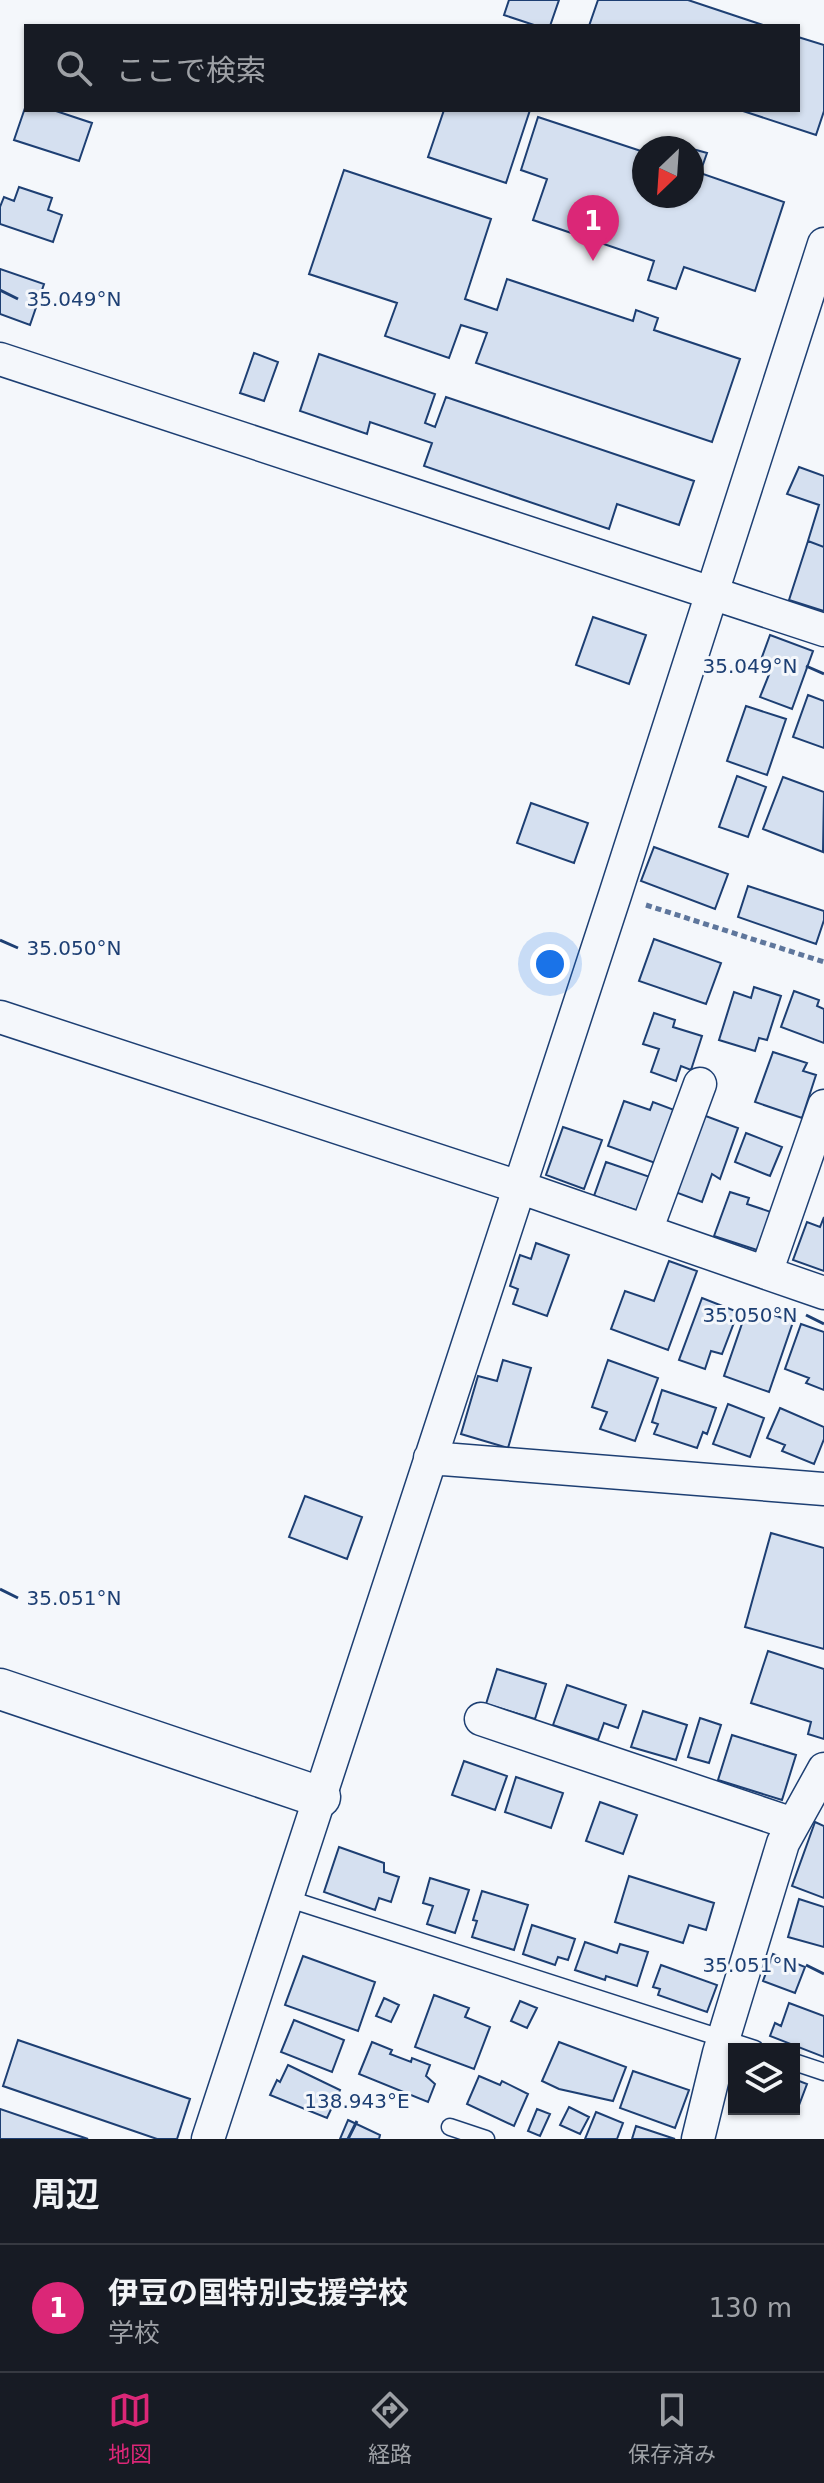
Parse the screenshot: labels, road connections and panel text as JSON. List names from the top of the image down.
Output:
{
  "north": "bottom left",
  "page": {
    "search": "ここで検索",
    "pins": "1",
    "heading": "周辺",
    "list": [
      {
        "mark": "1",
        "name": "伊豆の国特別支援学校",
        "note": "学校",
        "value": "130 m"
      }
    ],
    "nav": ["地図", "経路", "保存済み"]
  },
  "coordinates": [
    "35.049°N",
    "35.050°N",
    "35.051°N",
    "138.943°E"
  ]
}
